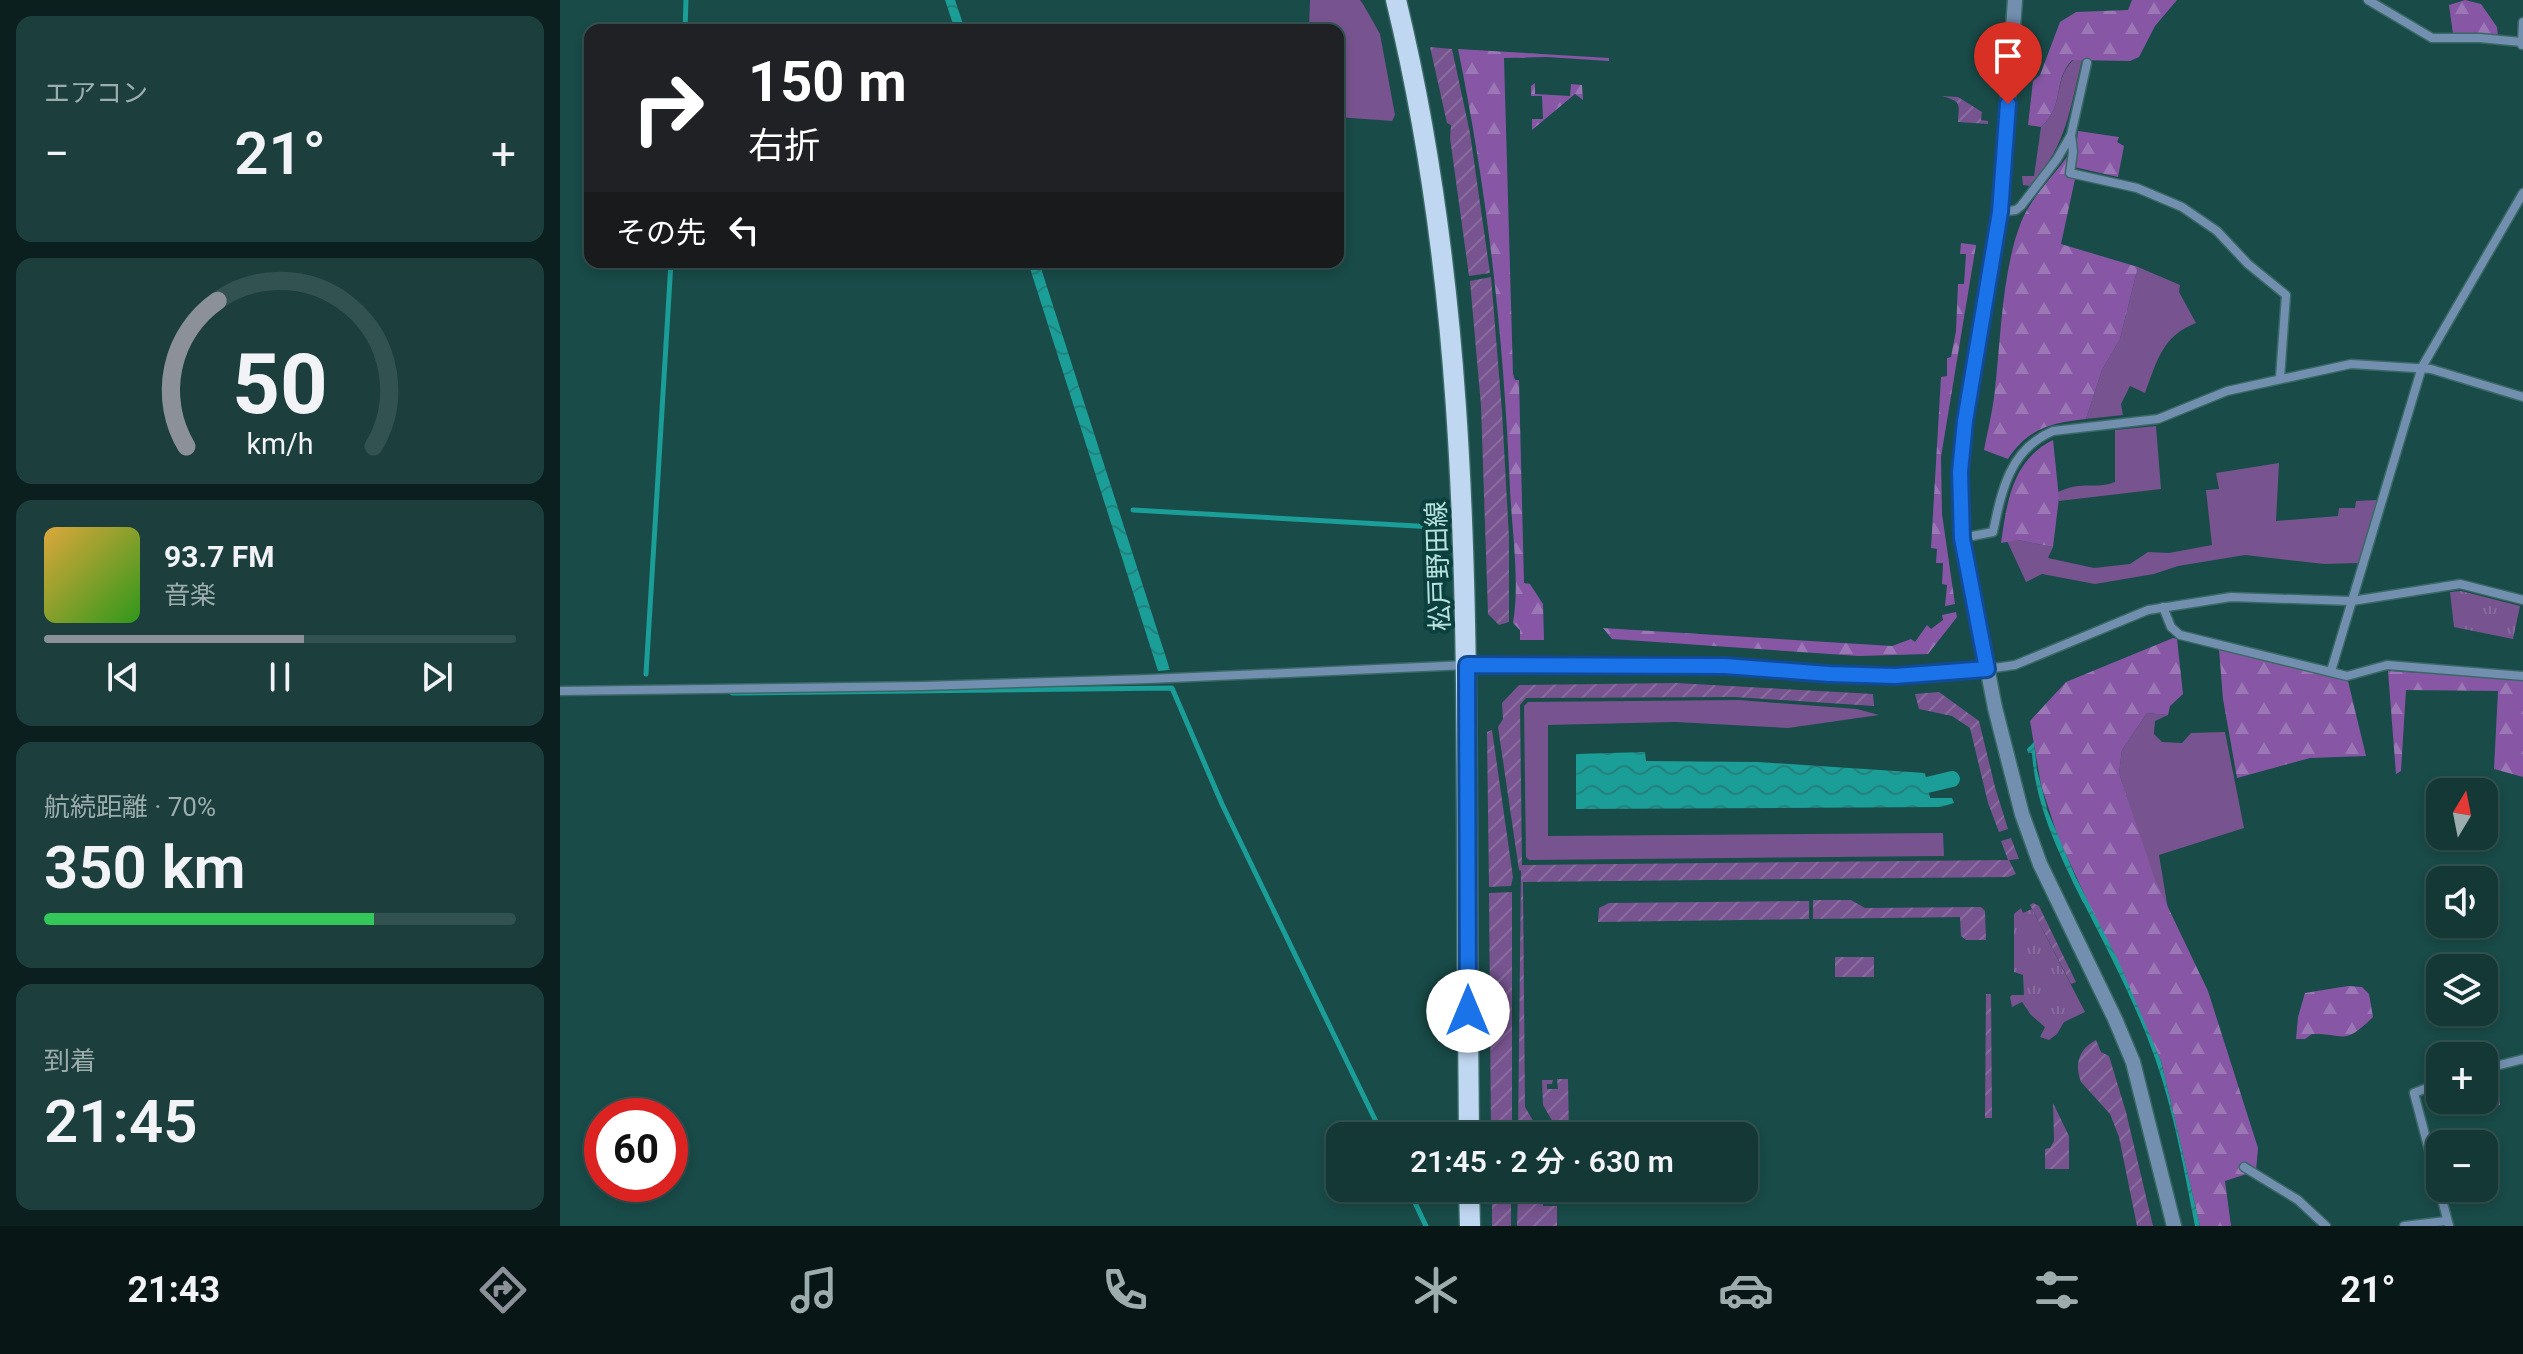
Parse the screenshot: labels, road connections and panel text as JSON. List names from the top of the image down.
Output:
{
  "streets": {
    "main road": ["松戸野田線"]
  },
  "north": "top",
  "page": {
    "tile": [
      "エアコン",
      ["航続距離 · 70%", "350 km"],
      ["到着", "21:45"]
    ],
    "turn": ["150 m", "右折"],
    "heat": ["−", "21°", "+"],
    "then": "その先",
    "song": ["93.7 FM", "音楽"],
    "map_buttons": ["+", "−"],
    "limit": "60",
    "trip": "21:45 · 2 分 · 630 m",
    "tabs": ["21:43", "21°"],
    "gauge": ["50", "km/h"]
  }
}
